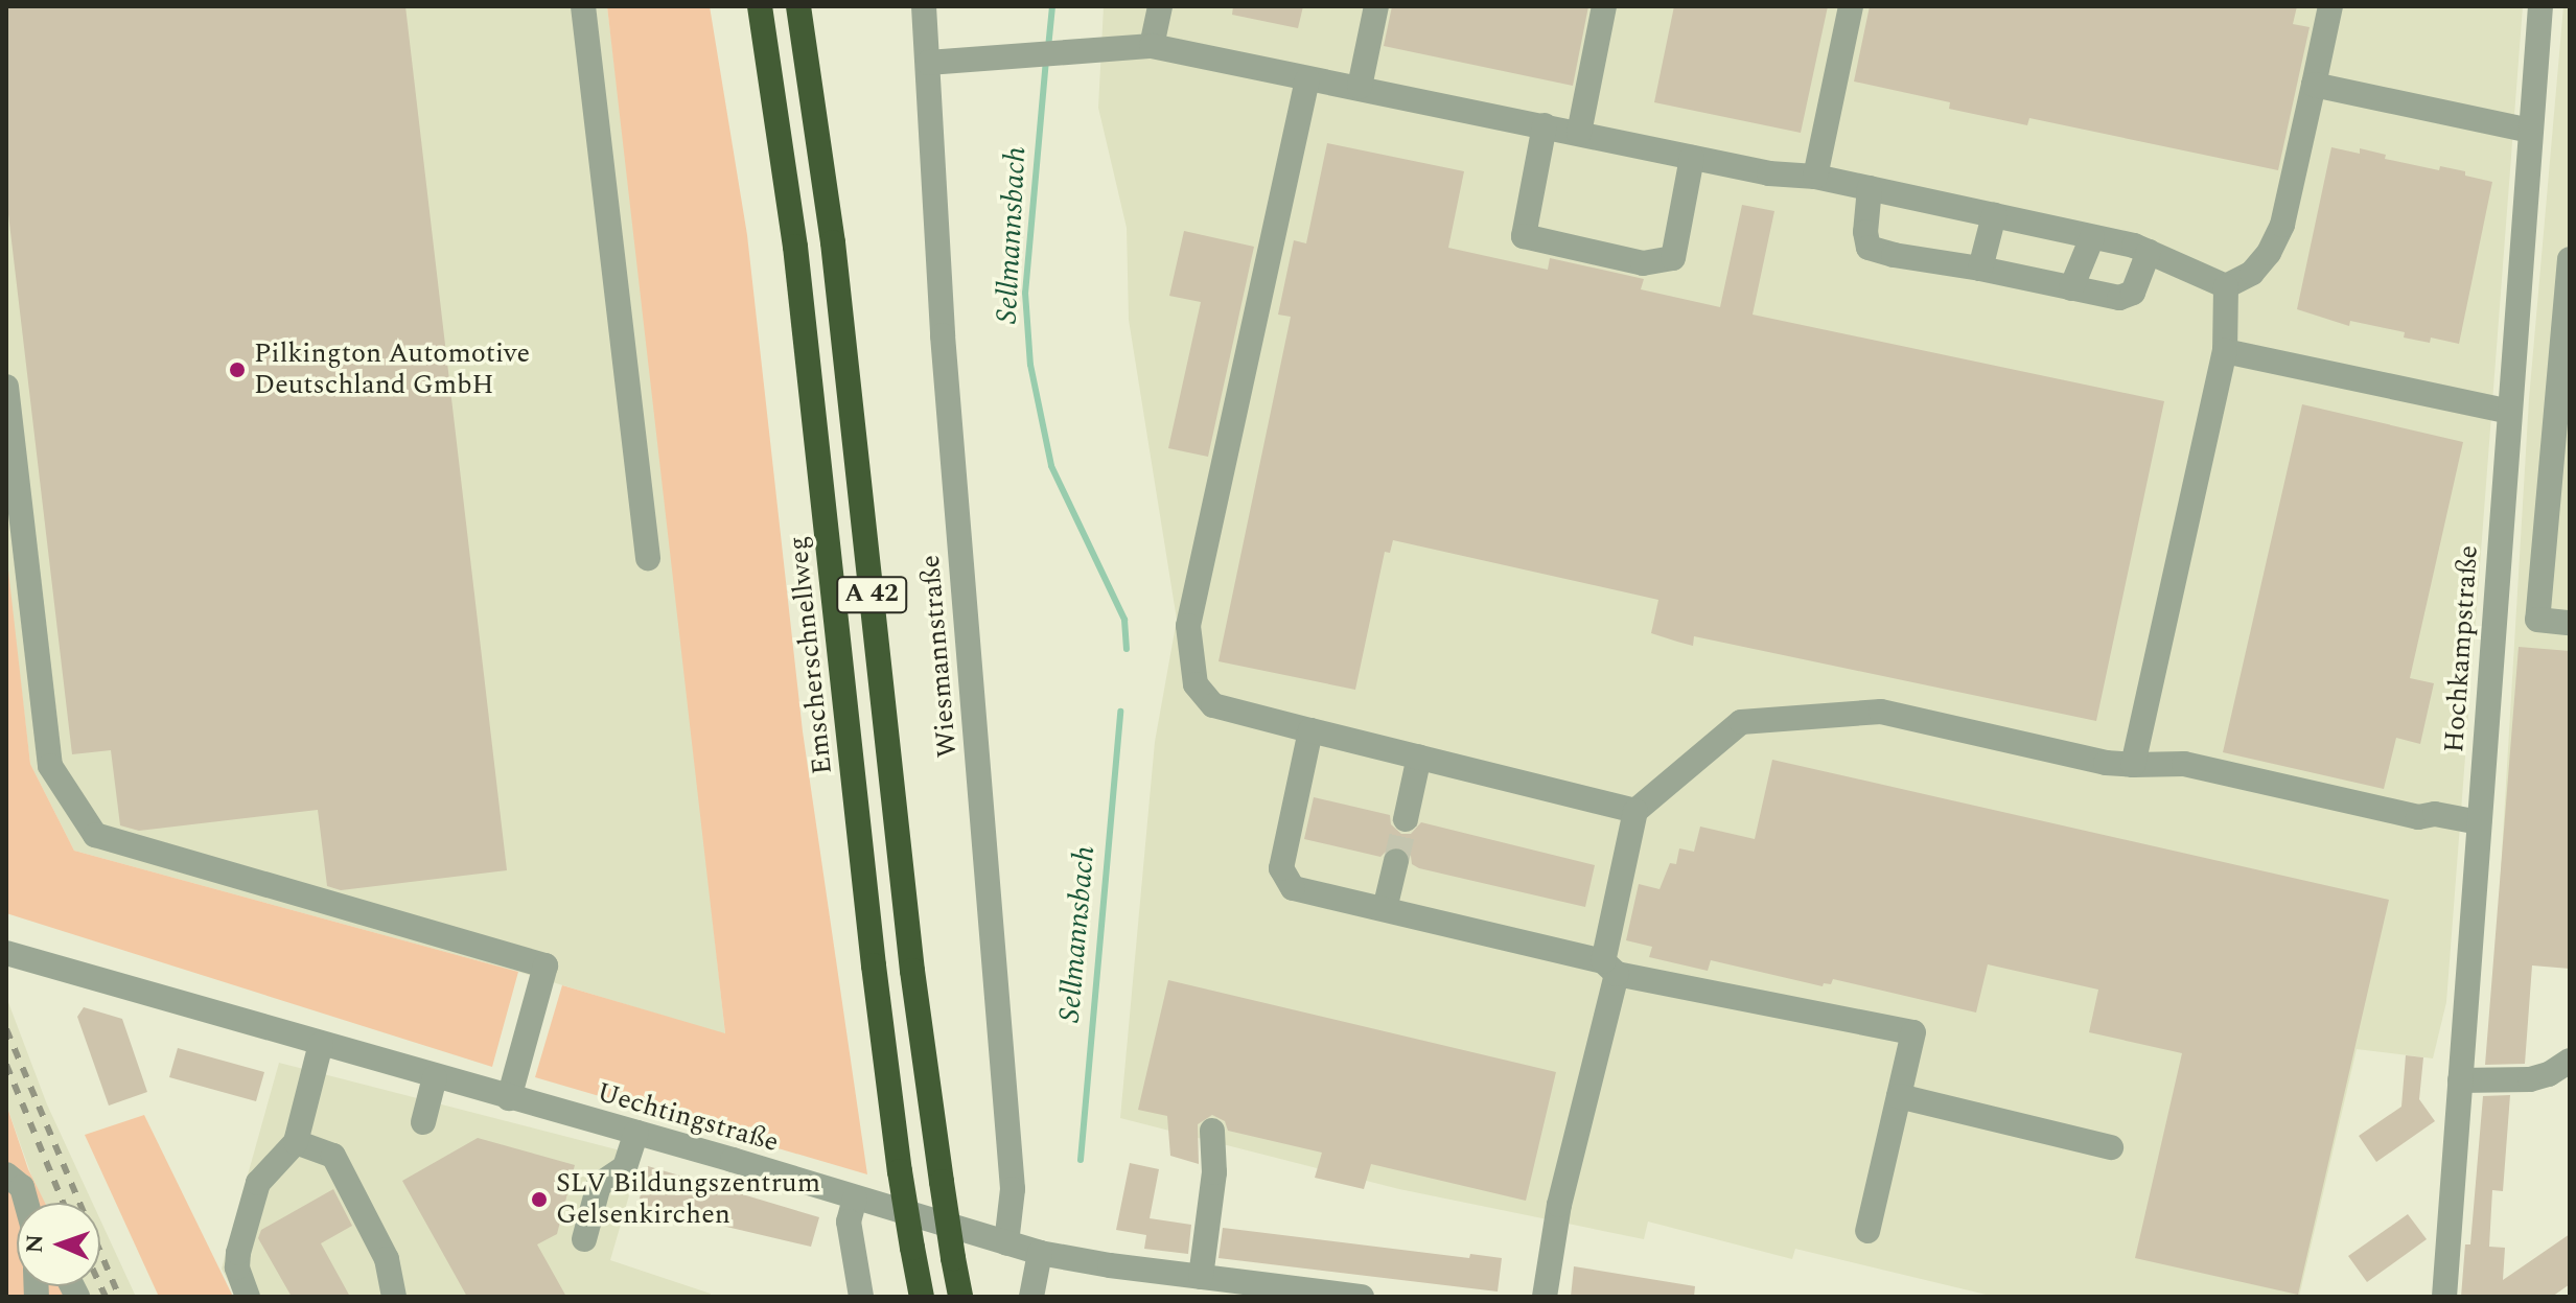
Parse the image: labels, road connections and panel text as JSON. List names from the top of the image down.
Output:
{
  "streets": {
    "highway": ["A 42", "Emscherschnellweg"],
    "street": ["Hochkampstraße", "Wiesmannstraße", "Uechtingstraße"]
  },
  "crossings": [
    ["Wiesmannstraße", "Uechtingstraße"]
  ],
  "water": ["Sellmannsbach"],
  "places": ["Pilkington Automotive Deutschland GmbH", "SLV Bildungszentrum Gelsenkirchen"],
  "north": "left"
}
